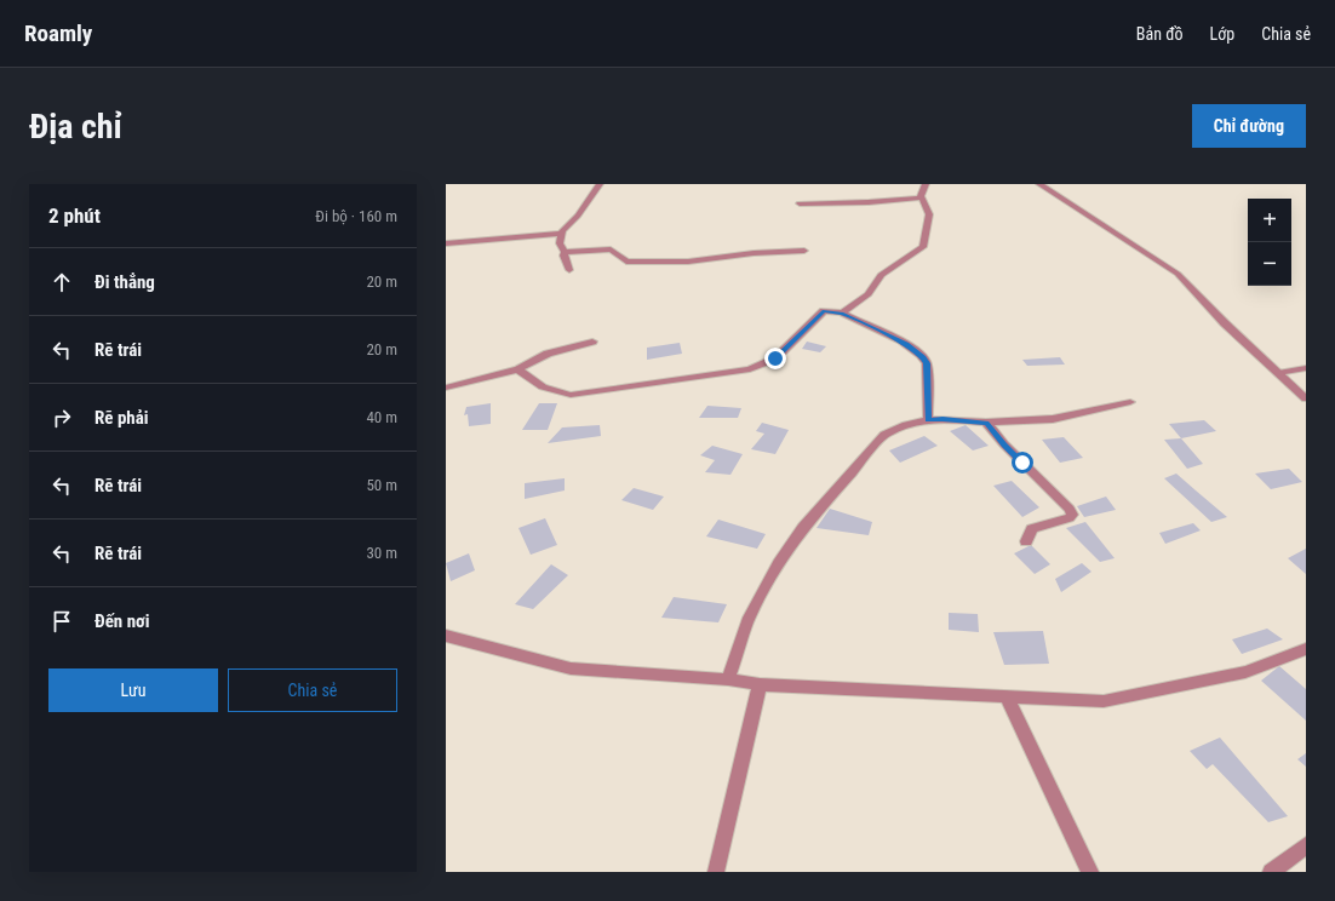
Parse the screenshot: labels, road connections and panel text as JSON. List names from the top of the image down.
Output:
{
  "page": {
    "header": "Roamly",
    "nav": ["Bản đồ", "Lớp", "Chia sẻ"],
    "buttons": [
      "Chỉ đường",
      ["Lưu", "Chia sẻ"]
    ],
    "title": "Địa chỉ",
    "heading": ["2 phút", "Đi bộ · 160 m"],
    "map_buttons": ["+", "−"],
    "list": [
      ["Đi thẳng", "20 m"],
      ["Rẽ trái", "20 m"],
      ["Rẽ phải", "40 m"],
      ["Rẽ trái", "50 m"],
      ["Rẽ trái", "30 m"],
      "Đến nơi"
    ]
  }
}
